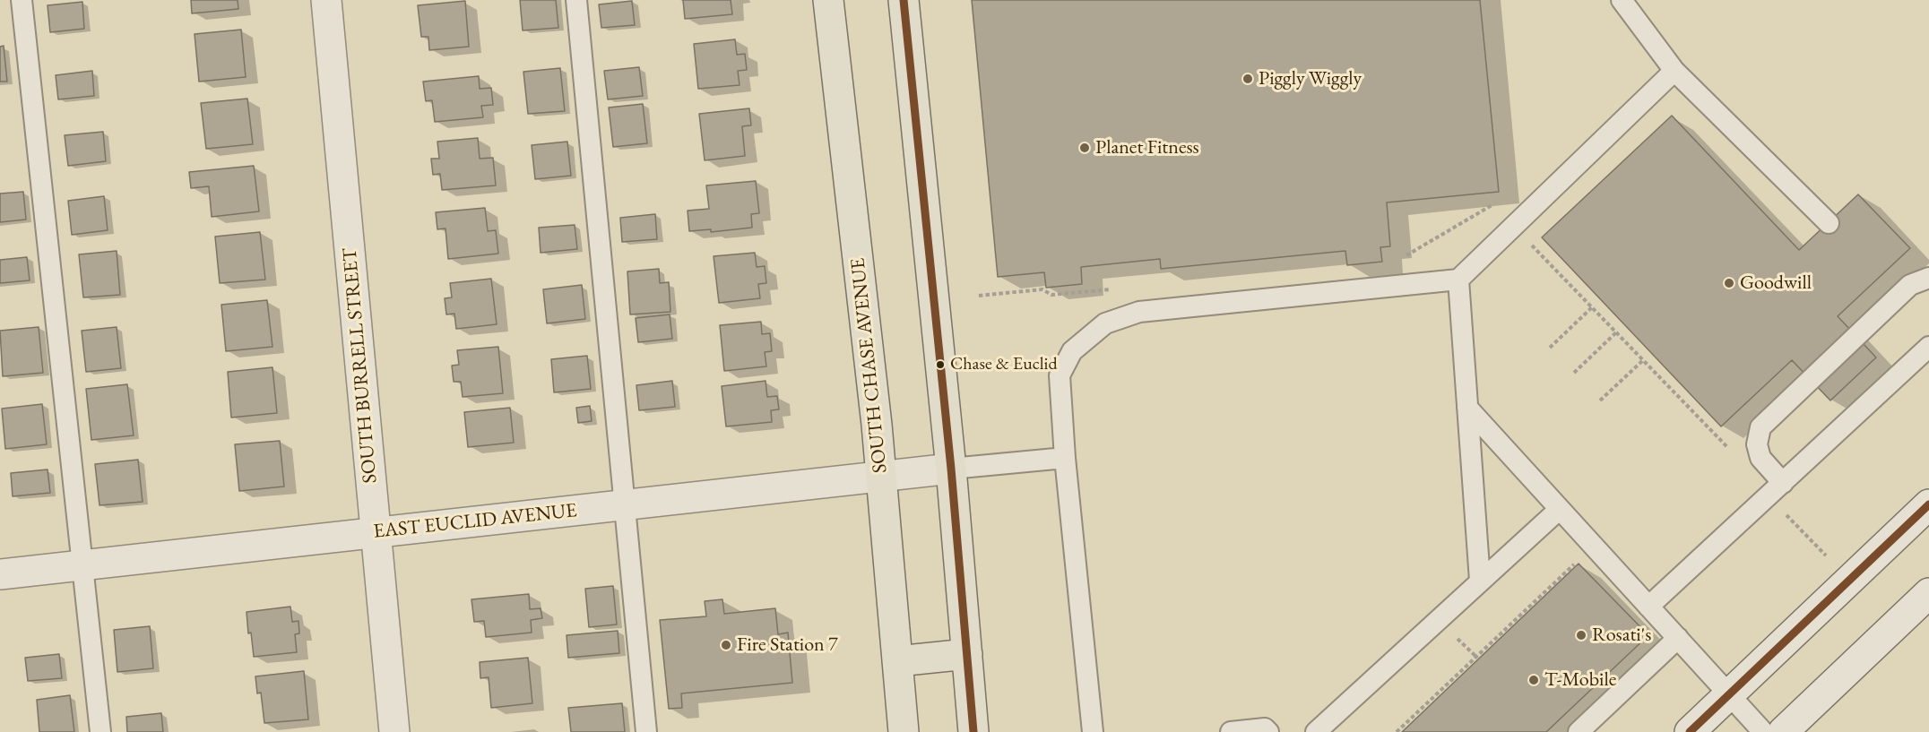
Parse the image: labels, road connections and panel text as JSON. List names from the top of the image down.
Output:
{
  "streets": {
    "main road": ["SOUTH CHASE AVENUE"],
    "street": ["SOUTH BURRELL STREET", "EAST EUCLID AVENUE"]
  },
  "crossings": [
    ["SOUTH BURRELL STREET", "EAST EUCLID AVENUE"],
    ["SOUTH CHASE AVENUE", "EAST EUCLID AVENUE"]
  ],
  "places": [
    "Piggly Wiggly",
    "Planet Fitness",
    "Goodwill",
    "Chase & Euclid",
    "Rosati's",
    "Fire Station 7",
    "T-Mobile"
  ]
}
